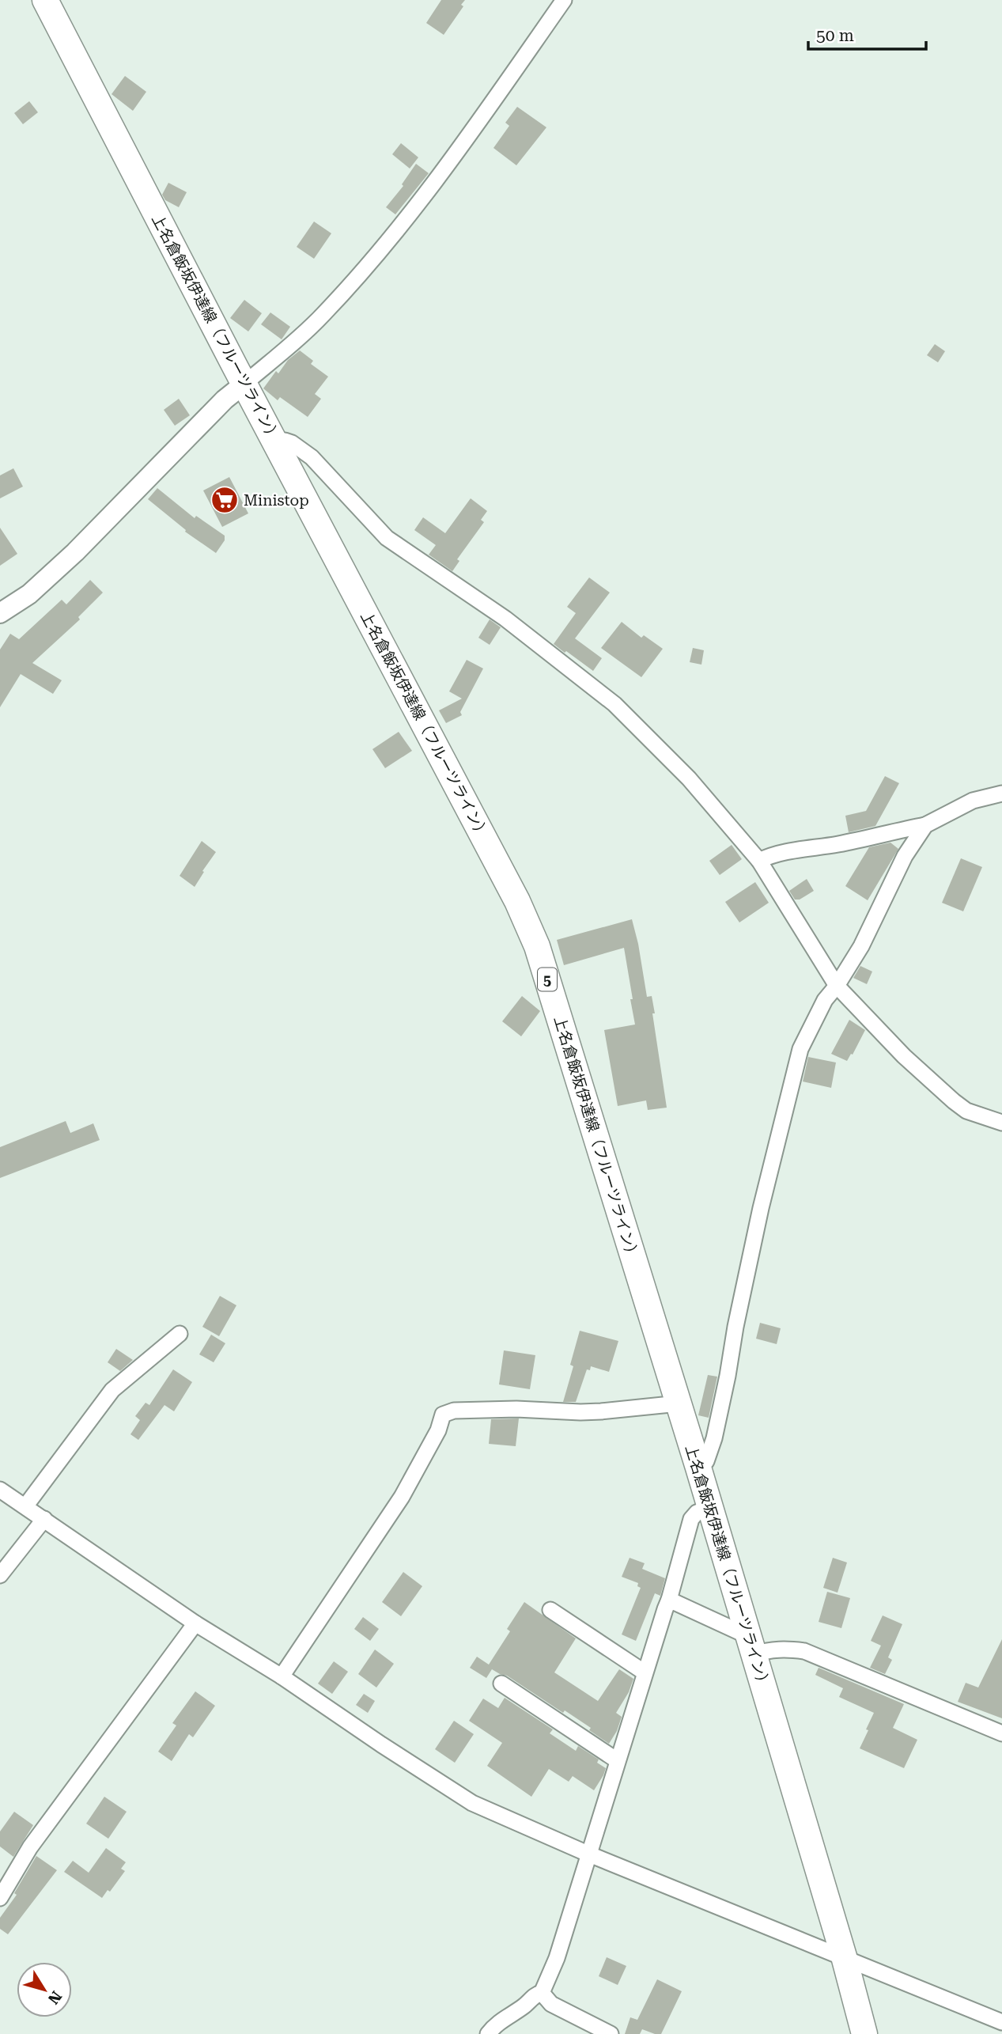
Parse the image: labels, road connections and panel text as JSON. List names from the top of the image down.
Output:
{
  "streets": {
    "main road": ["上名倉飯坂伊達線（フルーツライン）", "5"]
  },
  "places": {
    "supermarket": ["Ministop"]
  },
  "scale_bar": "50 m",
  "north": "bottom right"
}
